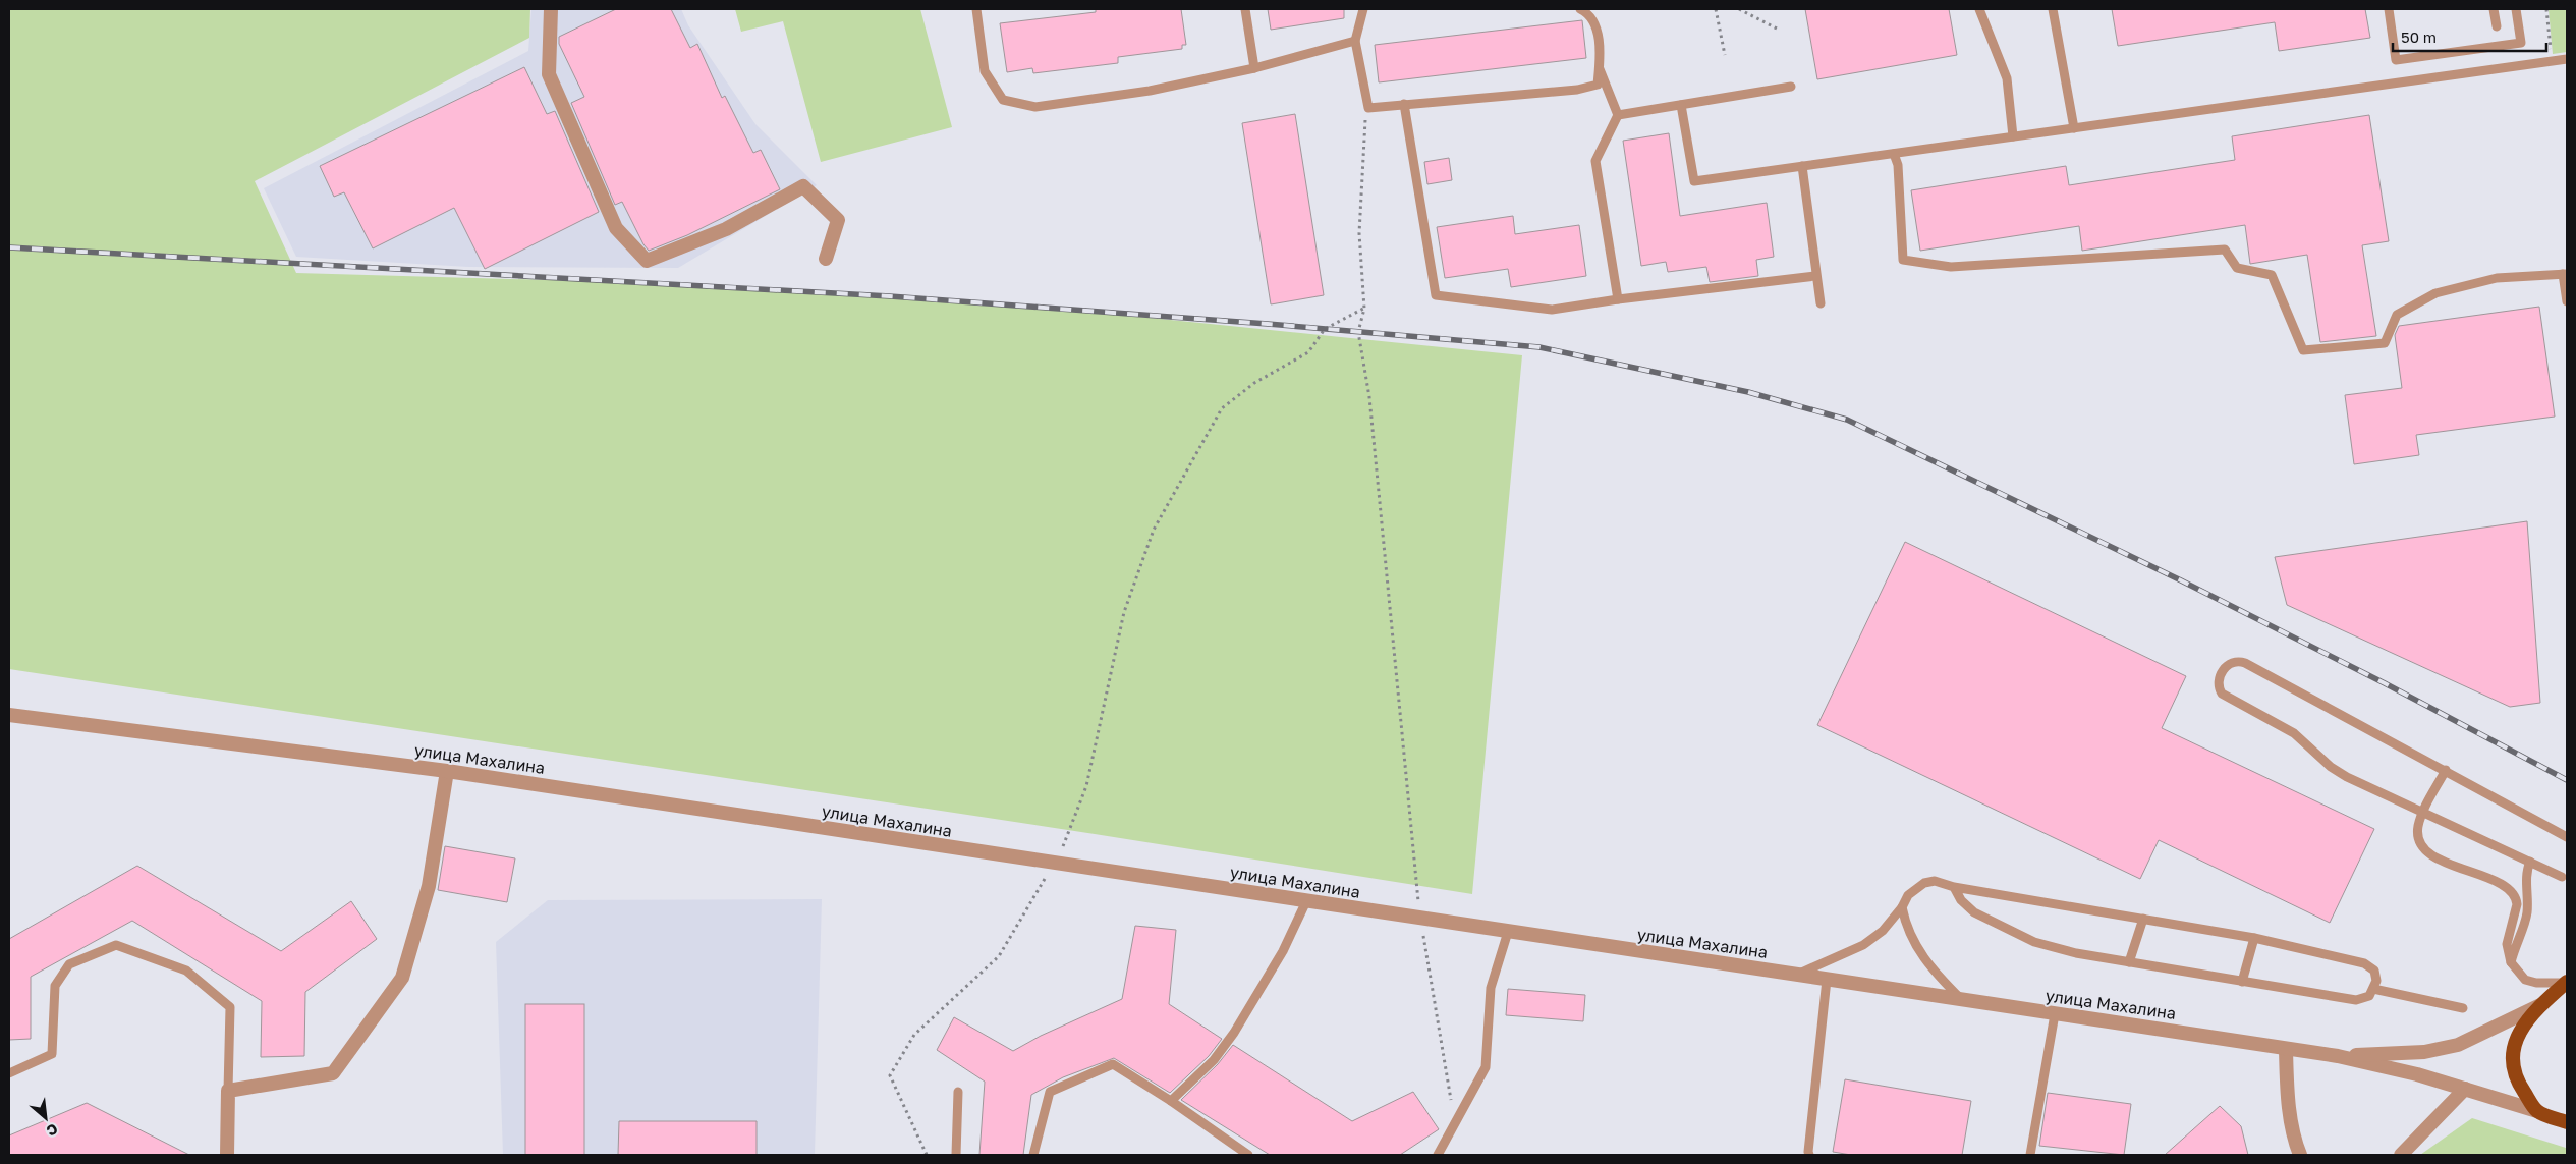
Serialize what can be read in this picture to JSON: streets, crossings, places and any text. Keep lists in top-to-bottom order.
{
  "streets": {
    "main road": ["улица Махалина"]
  },
  "scale_bar": "50 m",
  "north": "bottom right"
}
